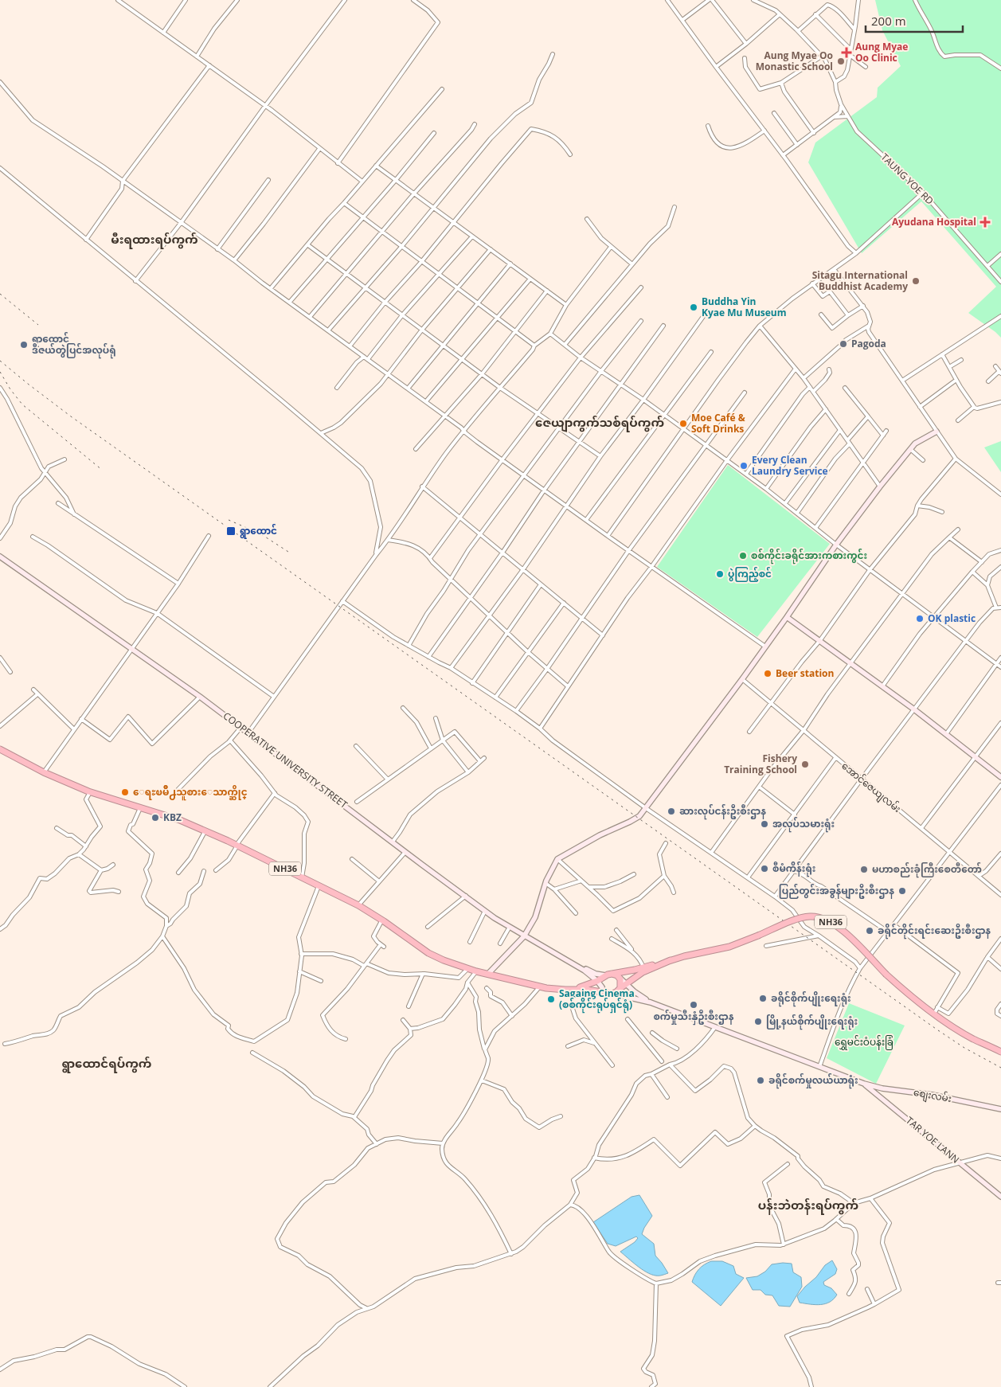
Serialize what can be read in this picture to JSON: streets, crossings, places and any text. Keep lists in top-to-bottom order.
{
  "streets": {
    "highway": ["NH36"],
    "street": [
      "TAUNG YOE RD",
      "COOPERATIVE UNIVERSITY STREET",
      "အောင်ဇေယျလမ်း",
      "စျေးလမ်း",
      "TAR YOE LANN"
    ]
  },
  "crossings": [
    ["COOPERATIVE UNIVERSITY STREET", "NH36"],
    ["စျေးလမ်း", "TAR YOE LANN"]
  ],
  "districts": [
    "မီးရထားရပ်ကွက်",
    "ဇေယျာကွက်သစ်ရပ်ကွက်",
    "ရွာထောင်ရပ်ကွက်",
    "ပန်းဘဲတန်းရပ်ကွက်"
  ],
  "parks": ["ရွှေမင်းဝံပန်းခြံ"],
  "places": {
    "health": ["Aung Myae Oo Clinic", "Ayudana Hospital"],
    "other": [
      "Aung Myae Oo Monastic School",
      "Sitagu International Buddhist Academy",
      "Buddha Yin Kyae Mu Museum",
      "Pagoda",
      "ရွာထောင် ဒီဇယ်တွဲပြင်အလုပ်ရုံ",
      "Moe Café & Soft Drinks",
      "Every Clean Laundry Service",
      "စစ်ကိုင်းခရိုင်အားကစားကွင်း",
      "ပွဲကြည့်စင်",
      "OK plastic",
      "Beer station",
      "Fishery Training School",
      "ေရႊၿမိဳ႕သူစားေသာက္ဆိုင္",
      "ဆားလုပ်ငန်းဦးစီးဌာန",
      "KBZ",
      "အလုပ်သမားရုံး",
      "စီမံကိန်းရုံး‌",
      "မဟာစည်းခုံကြီးစေတီတော်",
      "ပြည်တွင်းအခွန်များဦးစီးဌာန",
      "ခရိုင်တိုင်းရင်းဆေးဦးစီးဌာန",
      "ခရိုင်စိုက်ပျိုးရေးရုံး",
      "Sagaing Cinema (စစ်ကိုင်းရုပ်ရှင်ရုံ)",
      "စက်မှုသီးနှံဦးစီးဌာန",
      "မြို့နယ်စိုက်ပျိုးရေးရုံး",
      "ခရိုင်စက်မှုလယ်ယာရုံး"
    ],
    "transit": ["ရွာထောင်"]
  },
  "scale_bar": "200 m"
}
